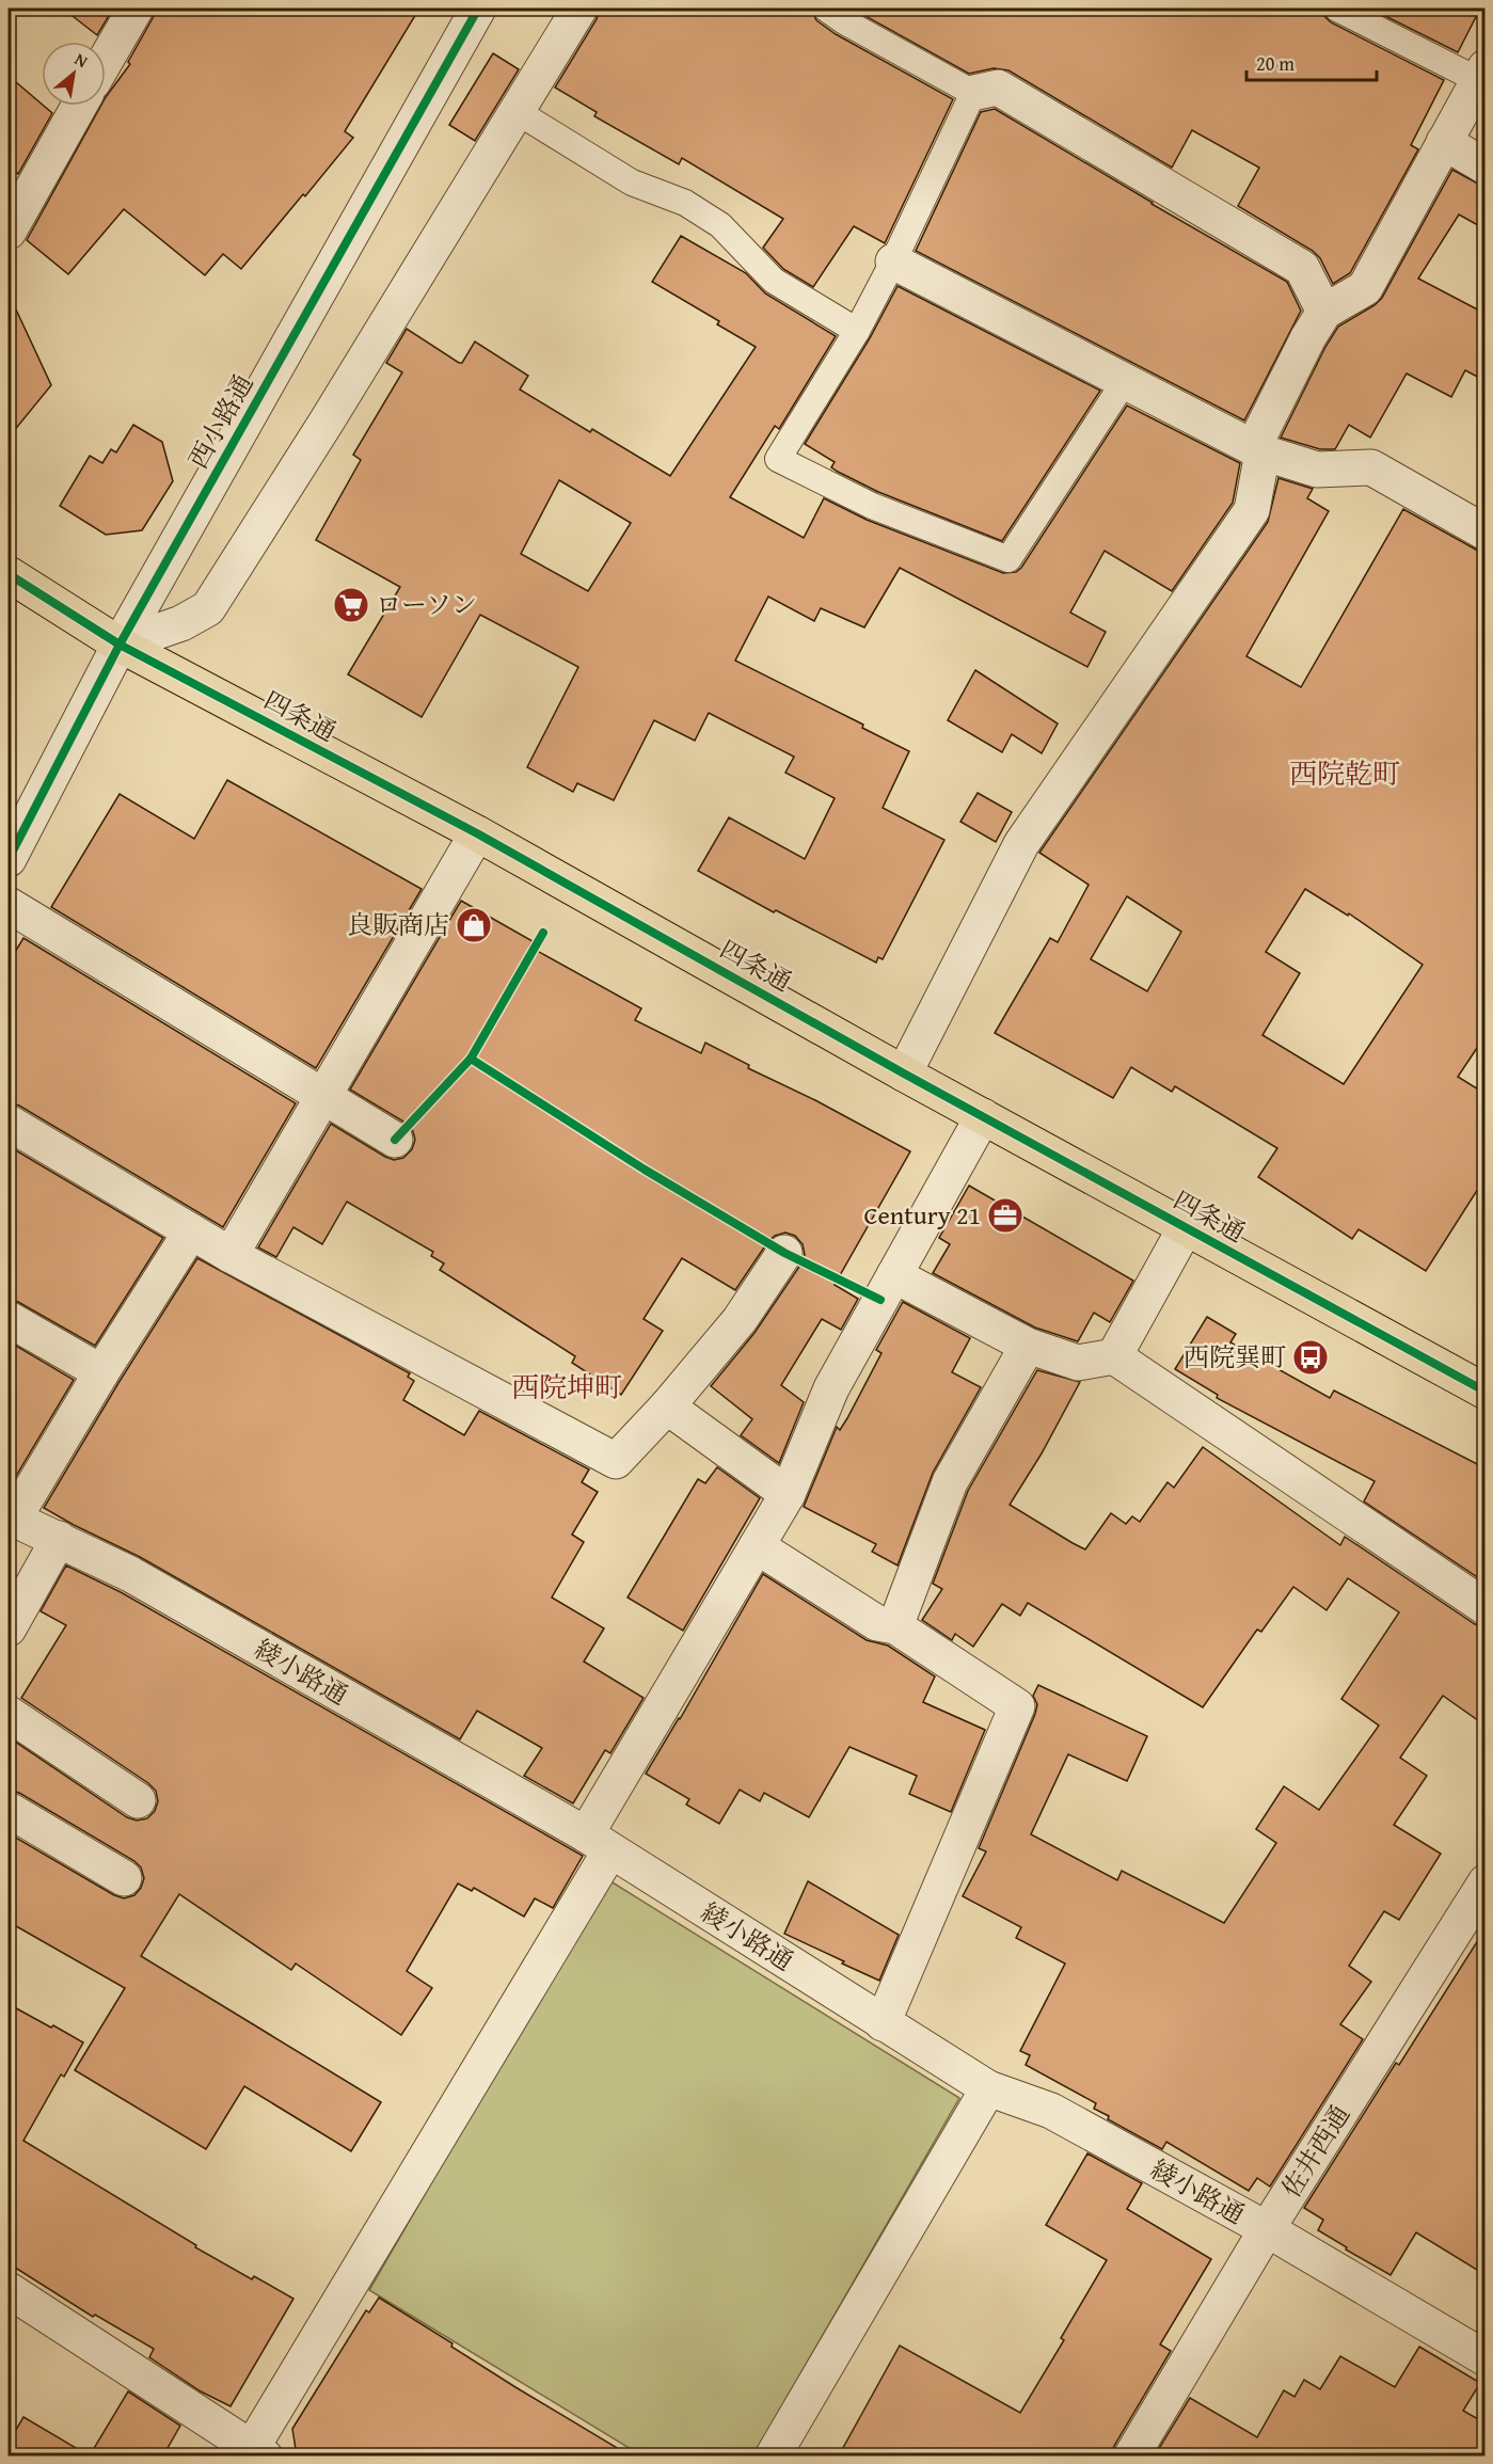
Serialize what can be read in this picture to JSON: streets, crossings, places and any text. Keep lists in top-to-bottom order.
{
  "streets": {
    "main road": ["四条通"],
    "street": ["西小路通", "綾小路通", "佐井西通"]
  },
  "crossings": [
    ["西小路通", "四条通"],
    ["綾小路通", "佐井西通"]
  ],
  "districts": ["西院乾町", "西院坤町"],
  "places": {
    "supermarket": ["ローソン"],
    "shop": ["良販商店"],
    "office": ["Century 21"],
    "bus stop": ["西院巽町"]
  },
  "scale_bar": "20 m",
  "north": "top right"
}
